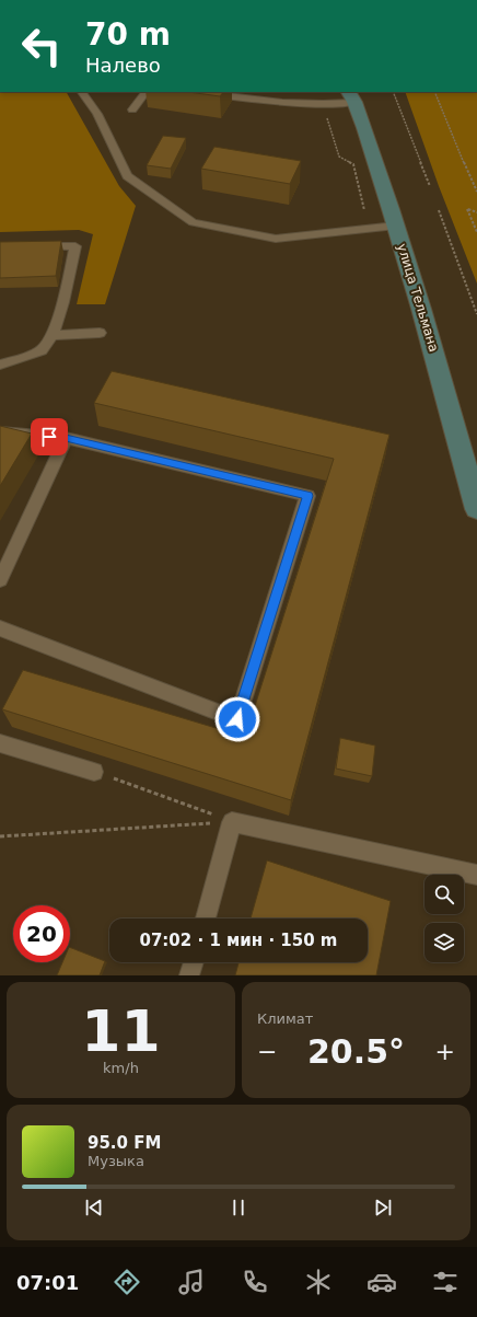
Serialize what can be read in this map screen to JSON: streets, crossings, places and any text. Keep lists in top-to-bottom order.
{
  "streets": {
    "main road": ["улица Тельмана"]
  },
  "page": {
    "turn": ["70 m", "Налево"],
    "limit": "20",
    "trip": "07:02 · 1 мин · 150 m",
    "tile": [
      ["11", "km/h"],
      "Климат"
    ],
    "heat": ["−", "20.5°", "+"],
    "song": ["95.0 FM", "Музыка"],
    "tabs": "07:01"
  }
}
